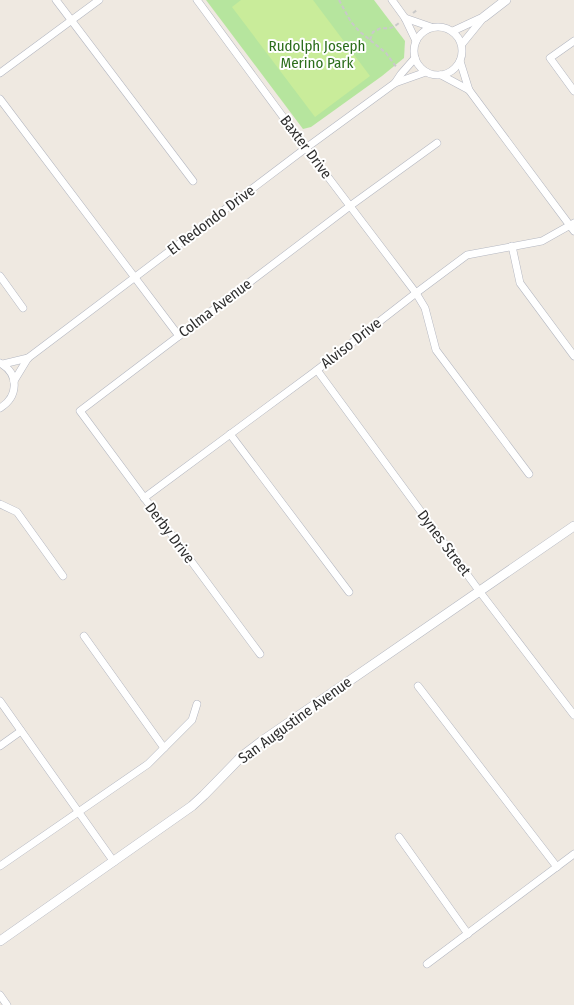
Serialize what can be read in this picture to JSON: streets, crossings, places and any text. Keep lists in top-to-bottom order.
{
  "streets": {
    "street": [
      "Baxter Drive",
      "El Redondo Drive",
      "Colma Avenue",
      "Alviso Drive",
      "Derby Drive",
      "Dynes Street",
      "San Augustine Avenue"
    ]
  },
  "crossings": [
    ["Baxter Drive", "El Redondo Drive"],
    ["Baxter Drive", "Colma Avenue"],
    ["Baxter Drive", "Alviso Drive"],
    ["Colma Avenue", "Derby Drive"],
    ["Alviso Drive", "Derby Drive"],
    ["Alviso Drive", "Dynes Street"],
    ["Dynes Street", "San Augustine Avenue"]
  ],
  "parks": ["Rudolph Joseph Merino Park"]
}
